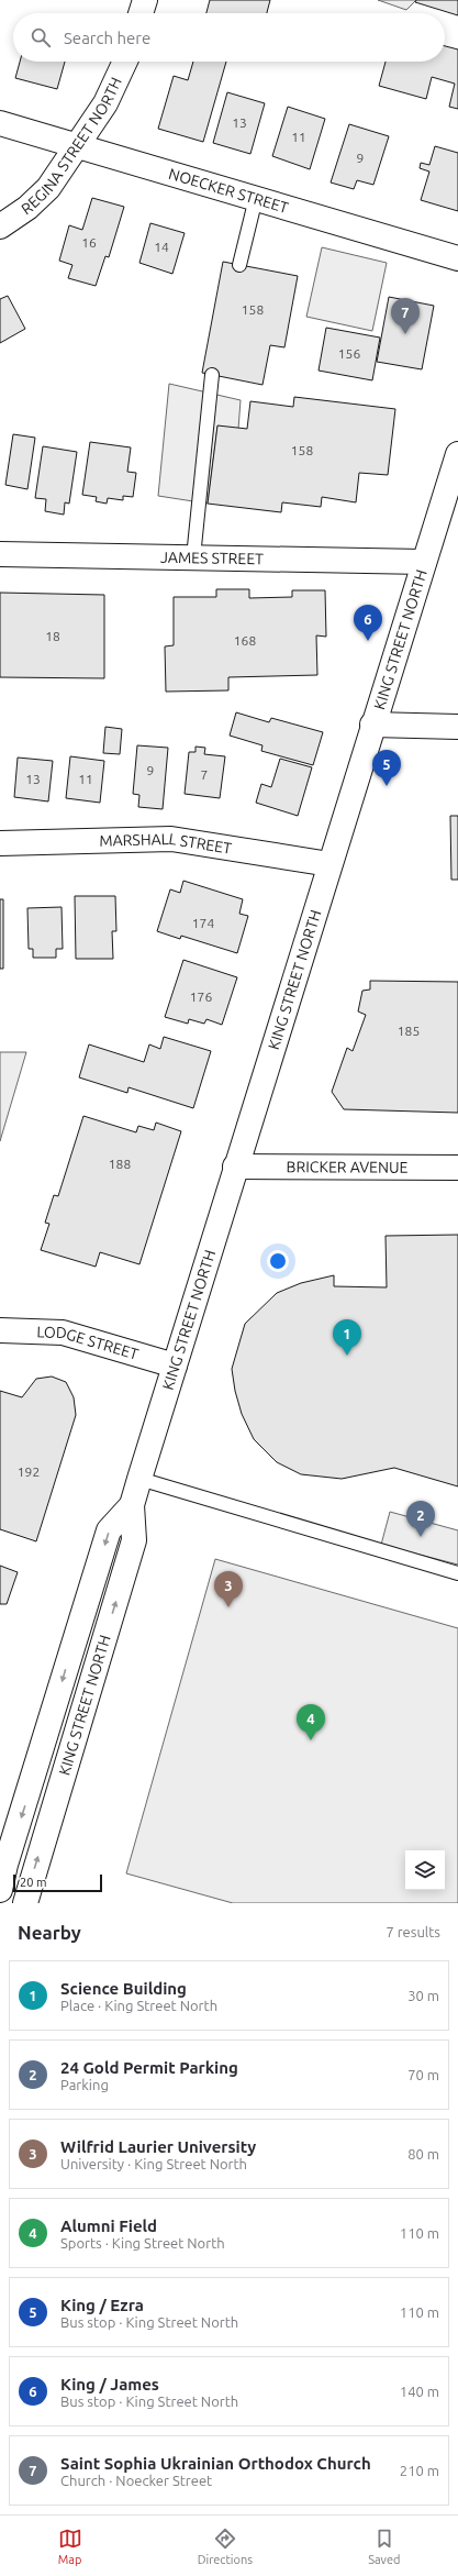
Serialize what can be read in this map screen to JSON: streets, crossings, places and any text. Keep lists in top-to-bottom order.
{
  "streets": {
    "street": [
      "REGINA STREET NORTH",
      "NOECKER STREET",
      "JAMES STREET",
      "KING STREET NORTH",
      "MARSHALL STREET",
      "BRICKER AVENUE",
      "LODGE STREET"
    ]
  },
  "crossings": [
    ["REGINA STREET NORTH", "NOECKER STREET"],
    ["JAMES STREET", "KING STREET NORTH"],
    ["KING STREET NORTH", "MARSHALL STREET"],
    ["KING STREET NORTH", "BRICKER AVENUE"],
    ["KING STREET NORTH", "LODGE STREET"]
  ],
  "house_numbers": [
    "13",
    "11",
    "9",
    "16",
    "14",
    "158",
    "156",
    "158",
    "18",
    "168",
    "9",
    "7",
    "13",
    "11",
    "174",
    "176",
    "185",
    "188",
    "192"
  ],
  "scale_bar": "20 m",
  "page": {
    "search": "Search here",
    "pins": [
      "7",
      "6",
      "5",
      "1",
      "2",
      "3",
      "4"
    ],
    "scale": "20 m",
    "heading": ["Nearby", "7 results"],
    "list": [
      {
        "mark": "1",
        "name": "Science Building",
        "note": "Place · King Street North",
        "value": "30 m"
      },
      {
        "mark": "2",
        "name": "24 Gold Permit Parking",
        "note": "Parking",
        "value": "70 m"
      },
      {
        "mark": "3",
        "name": "Wilfrid Laurier University",
        "note": "University · King Street North",
        "value": "80 m"
      },
      {
        "mark": "4",
        "name": "Alumni Field",
        "note": "Sports · King Street North",
        "value": "110 m"
      },
      {
        "mark": "5",
        "name": "King / Ezra",
        "note": "Bus stop · King Street North",
        "value": "110 m"
      },
      {
        "mark": "6",
        "name": "King / James",
        "note": "Bus stop · King Street North",
        "value": "140 m"
      },
      {
        "mark": "7",
        "name": "Saint Sophia Ukrainian Orthodox Church",
        "note": "Church · Noecker Street",
        "value": "210 m"
      }
    ],
    "nav": ["Map", "Directions", "Saved"]
  }
}
